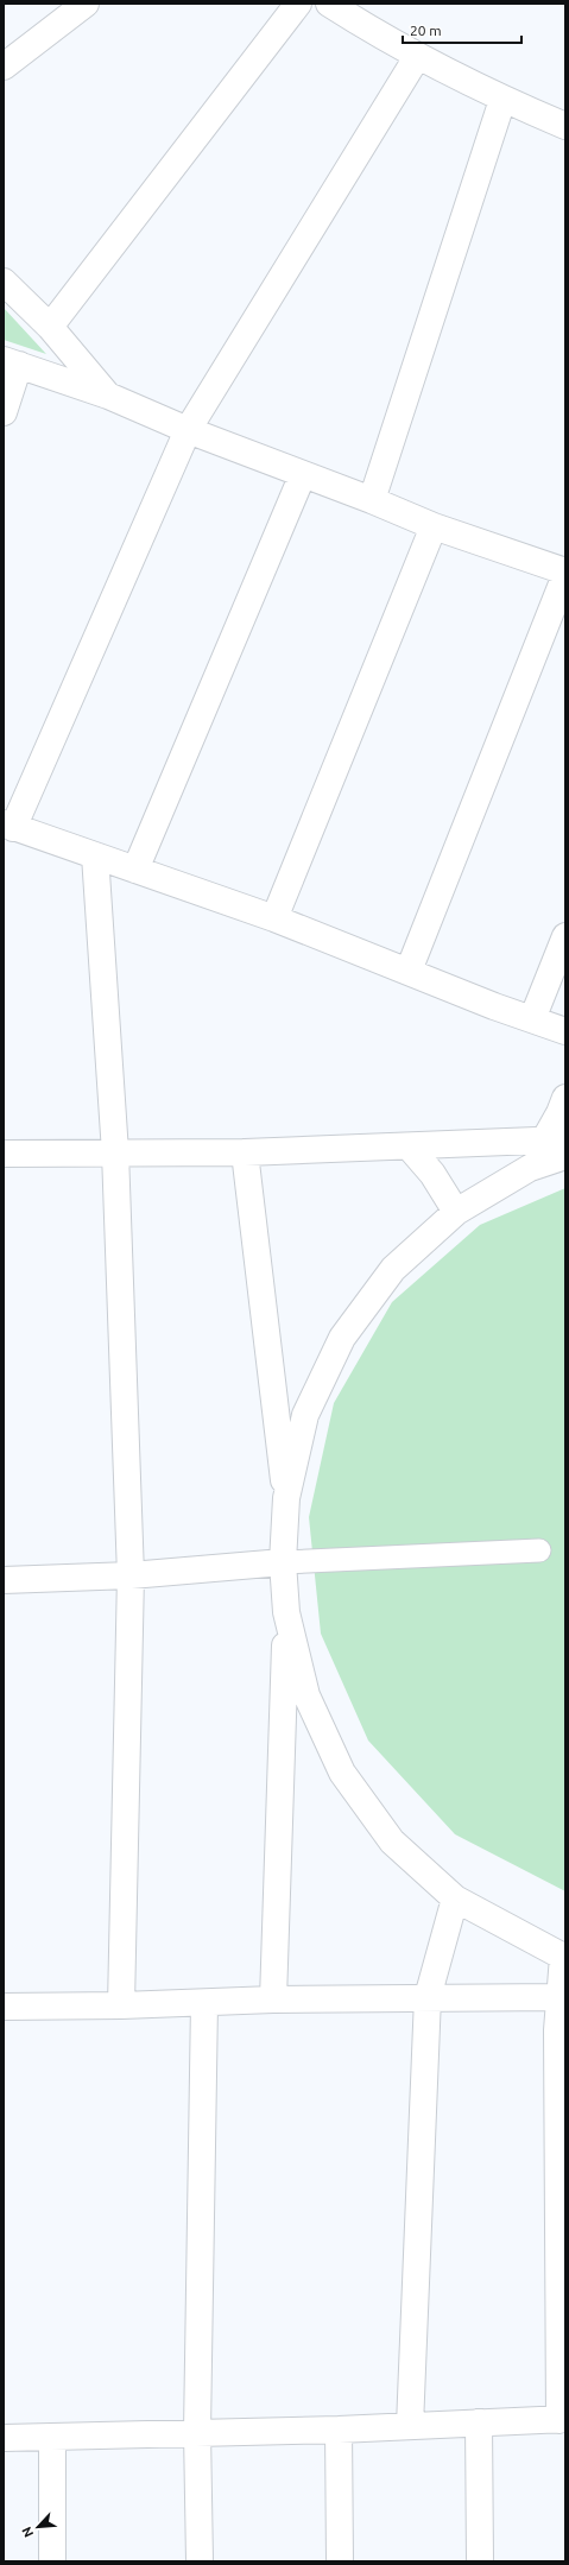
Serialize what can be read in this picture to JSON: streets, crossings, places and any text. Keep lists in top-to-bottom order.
{
  "scale_bar": "20 m",
  "north": "bottom left"
}
